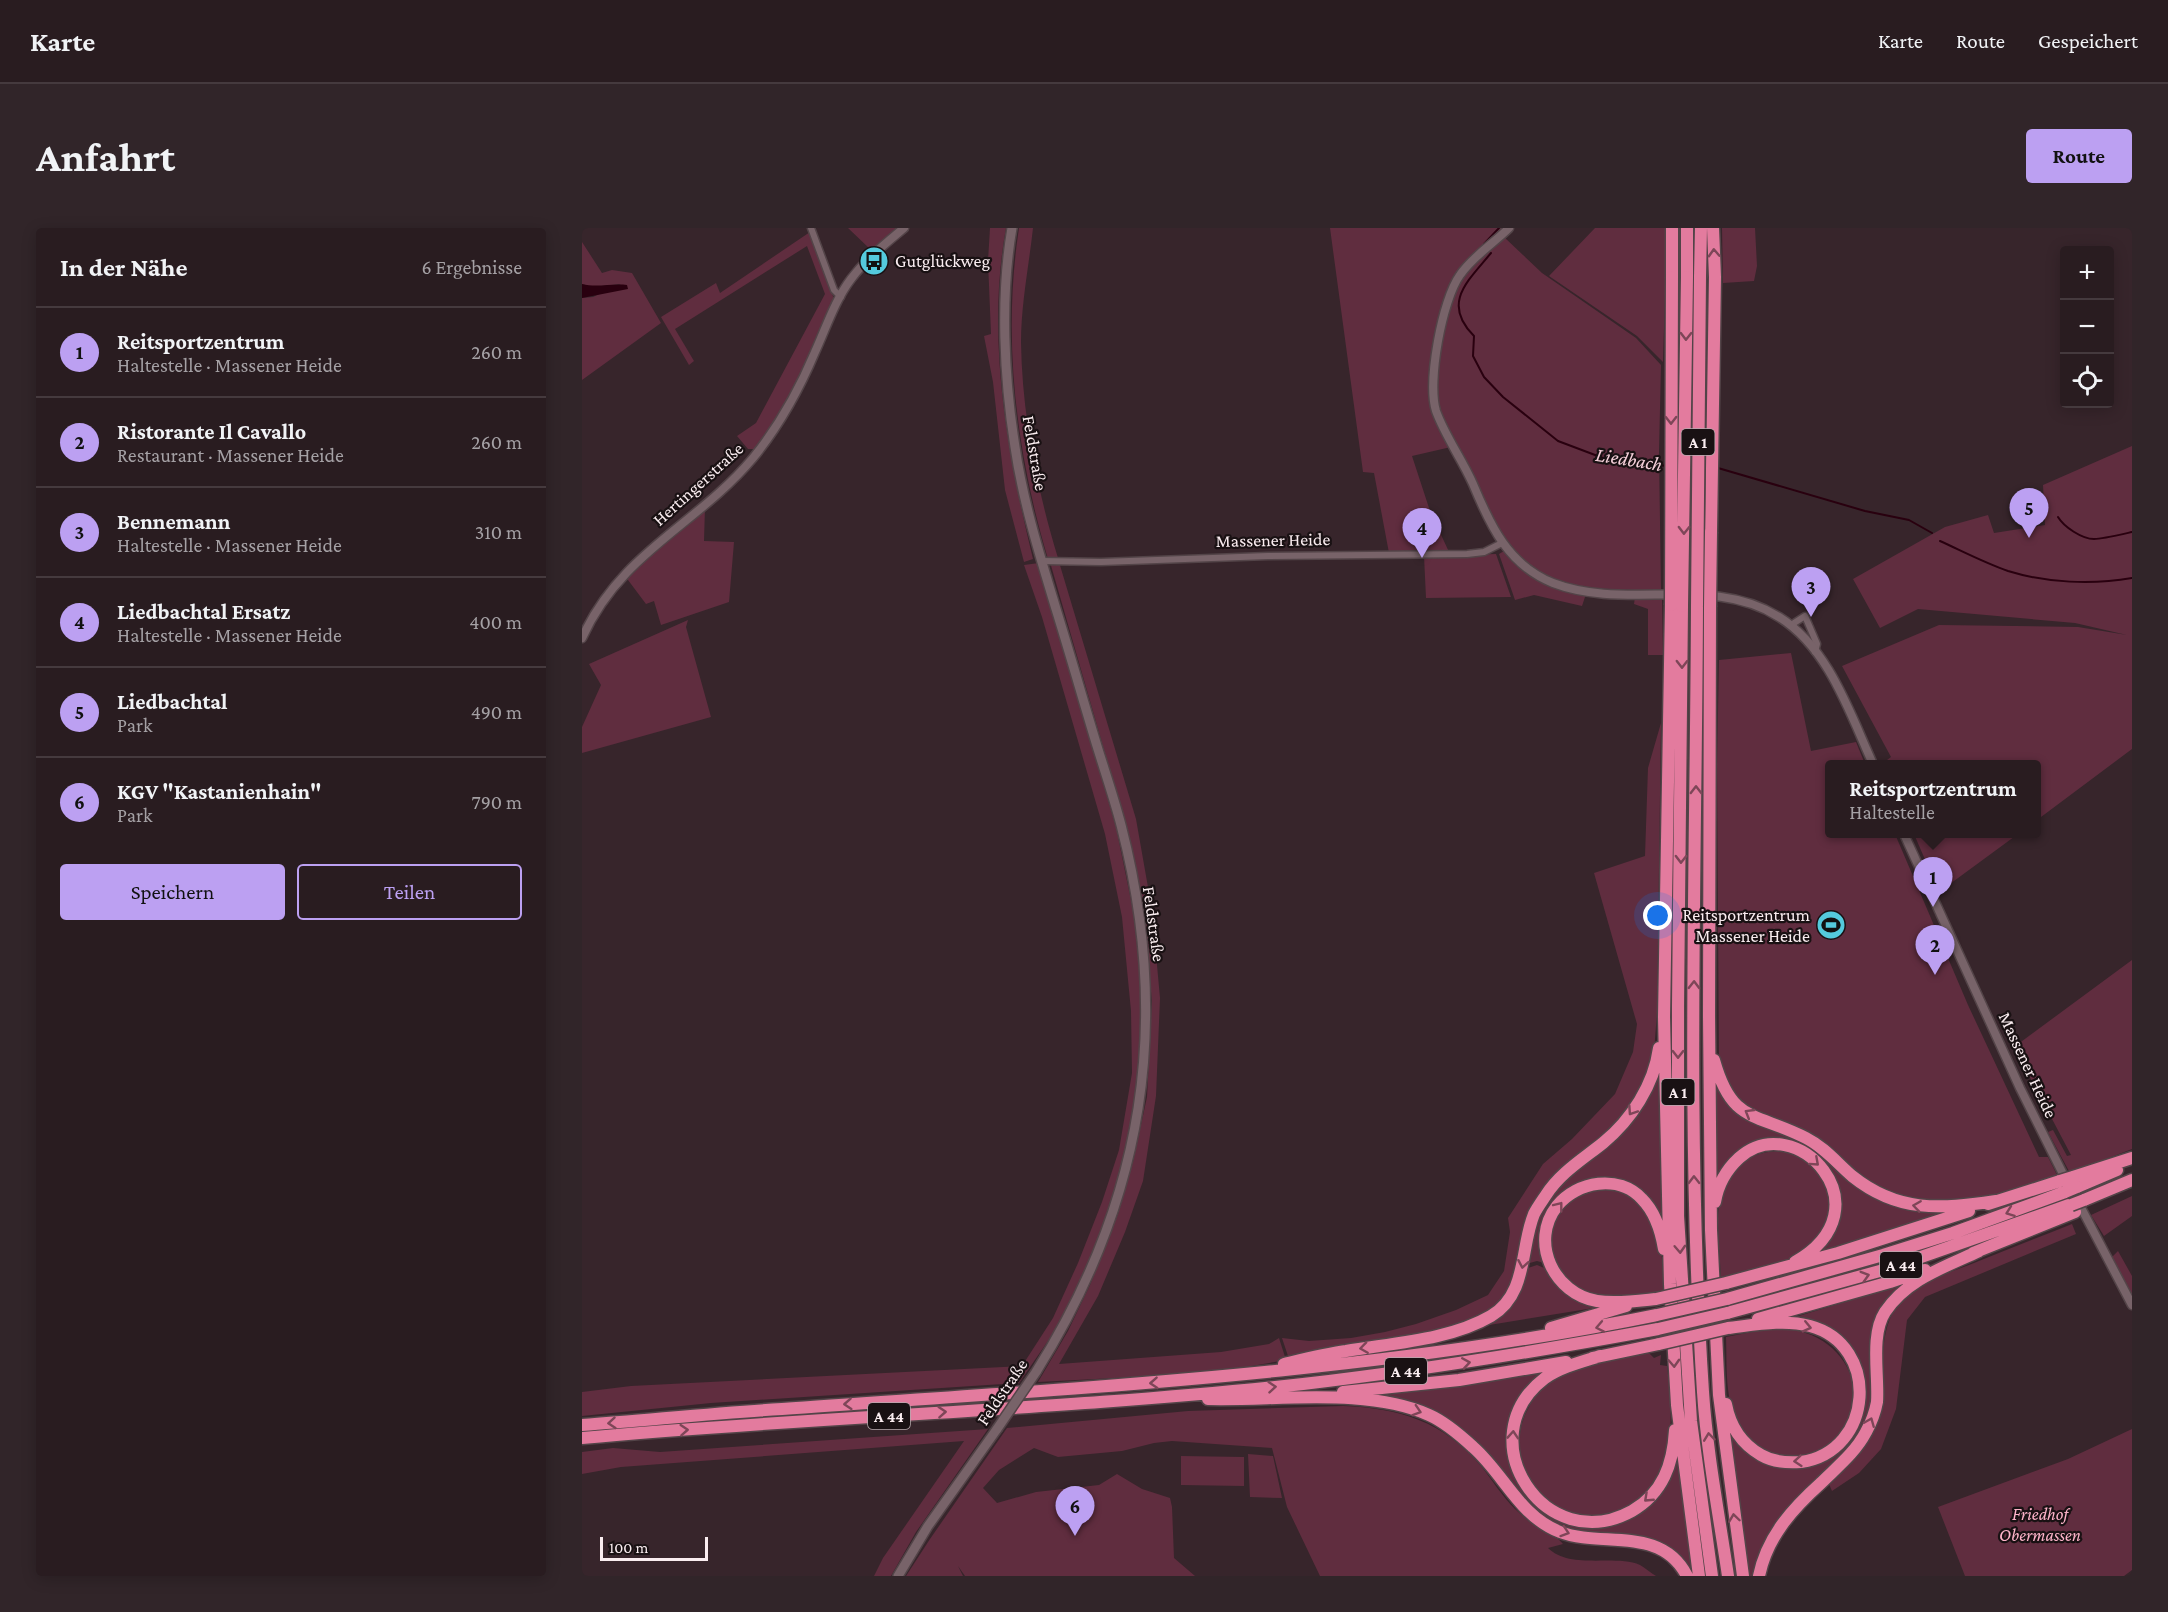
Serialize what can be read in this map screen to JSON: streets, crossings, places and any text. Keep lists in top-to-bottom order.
{
  "streets": {
    "highway": ["A 1", "A 44"],
    "main road": ["Feldstraße"],
    "street": ["Hertingerstraße", "Massener Heide"]
  },
  "crossings": [
    ["Feldstraße", "Massener Heide"]
  ],
  "water": ["Liedbach"],
  "parks": ["Friedhof Obermassen"],
  "places": {
    "bus stop": ["Gutglückweg"],
    "sports": ["Reitsportzentrum Massener Heide"]
  },
  "scale_bar": "100 m",
  "page": {
    "header": "Karte",
    "nav": ["Karte", "Route", "Gespeichert"],
    "buttons": [
      "Route",
      ["Speichern", "Teilen"]
    ],
    "title": "Anfahrt",
    "heading": ["In der Nähe", "6 Ergebnisse"],
    "map_buttons": ["+", "−"],
    "list": [
      {
        "mark": "1",
        "name": "Reitsportzentrum",
        "note": "Haltestelle · Massener Heide",
        "value": "260 m"
      },
      {
        "mark": "2",
        "name": "Ristorante Il Cavallo",
        "note": "Restaurant · Massener Heide",
        "value": "260 m"
      },
      {
        "mark": "3",
        "name": "Bennemann",
        "note": "Haltestelle · Massener Heide",
        "value": "310 m"
      },
      {
        "mark": "4",
        "name": "Liedbachtal Ersatz",
        "note": "Haltestelle · Massener Heide",
        "value": "400 m"
      },
      {
        "mark": "5",
        "name": "Liedbachtal",
        "note": "Park",
        "value": "490 m"
      },
      {
        "mark": "6",
        "name": "KGV \"Kastanienhain\"",
        "note": "Park",
        "value": "790 m"
      }
    ],
    "pins": [
      "5",
      "4",
      "3",
      "1",
      "2",
      "6"
    ],
    "popup": ["Reitsportzentrum", "Haltestelle"],
    "scale": "100 m"
  }
}
